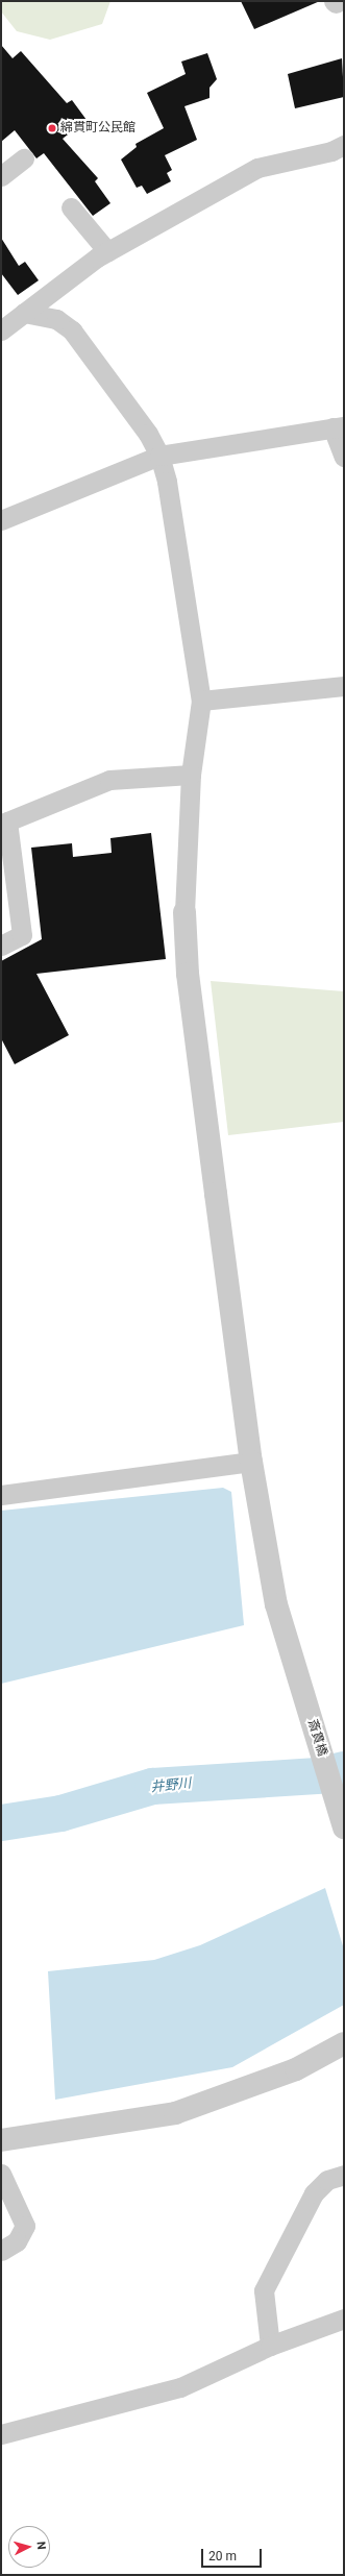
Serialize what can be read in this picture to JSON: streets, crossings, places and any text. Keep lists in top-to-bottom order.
{
  "streets": {
    "street": ["斎貫橋"]
  },
  "water": ["井野川"],
  "places": ["綿貫町公民館"],
  "scale_bar": "20 m",
  "north": "right"
}
